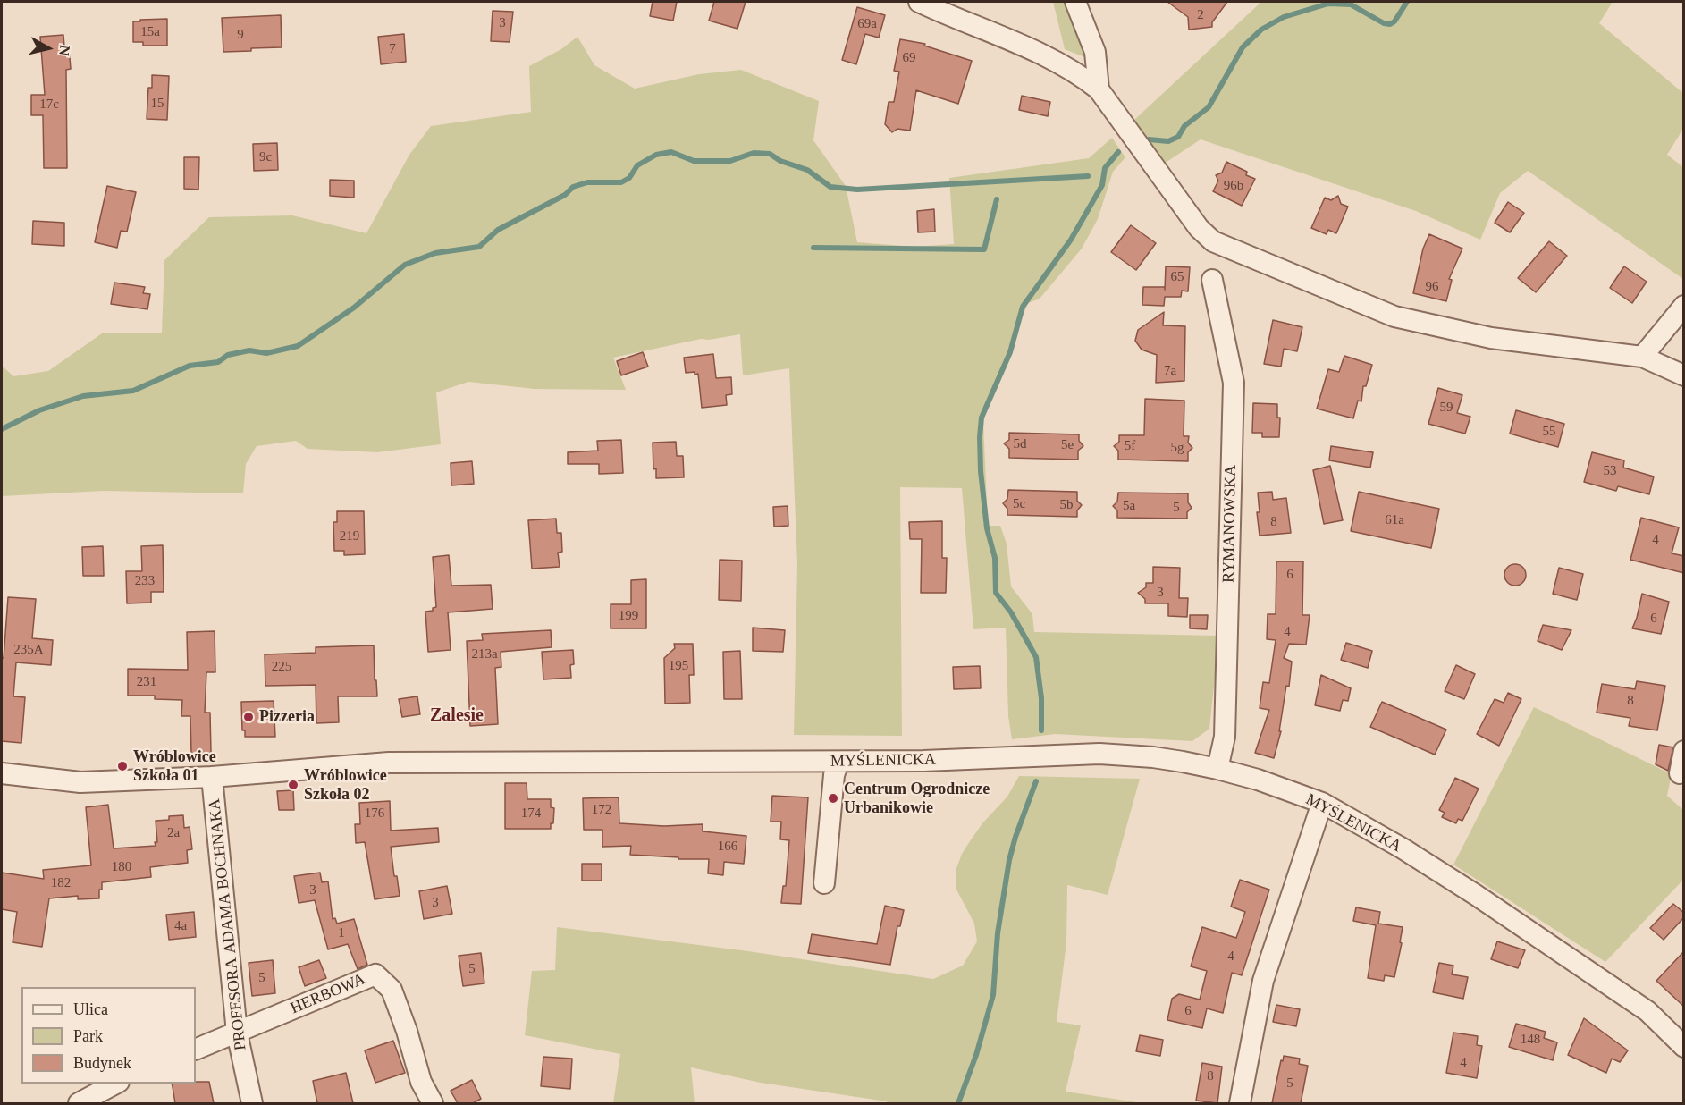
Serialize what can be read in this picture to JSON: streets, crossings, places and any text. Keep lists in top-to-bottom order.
{
  "streets": {
    "street": [
      "RYMANOWSKA",
      "MYŚLENICKA",
      "PROFESORA ADAMA BOCHNAKA",
      "HERBOWA"
    ]
  },
  "crossings": [
    ["RYMANOWSKA", "MYŚLENICKA"],
    ["MYŚLENICKA", "PROFESORA ADAMA BOCHNAKA"],
    ["PROFESORA ADAMA BOCHNAKA", "HERBOWA"]
  ],
  "districts": ["Zalesie"],
  "places": [
    "Pizzeria",
    "Wróblowice Szkoła 01",
    "Wróblowice Szkoła 02",
    "Centrum Ogrodnicze Urbanikowie"
  ],
  "house_numbers": [
    "2",
    "3",
    "69a",
    "15a",
    "9",
    "7",
    "69",
    "15",
    "17c",
    "9c",
    "96b",
    "65",
    "96",
    "7a",
    "59",
    "55",
    "5d",
    "5e",
    "5f",
    "5g",
    "53",
    "5c",
    "5b",
    "5a",
    "5",
    "61a",
    "8",
    "219",
    "4",
    "6",
    "233",
    "3",
    "199",
    "6",
    "4",
    "235A",
    "213a",
    "195",
    "225",
    "231",
    "8",
    "172",
    "176",
    "174",
    "2a",
    "166",
    "180",
    "182",
    "3",
    "3",
    "4a",
    "1",
    "4",
    "5",
    "5",
    "6",
    "148",
    "4",
    "8",
    "5"
  ],
  "legend": ["Ulica", "Park", "Budynek"],
  "north": "right"
}
